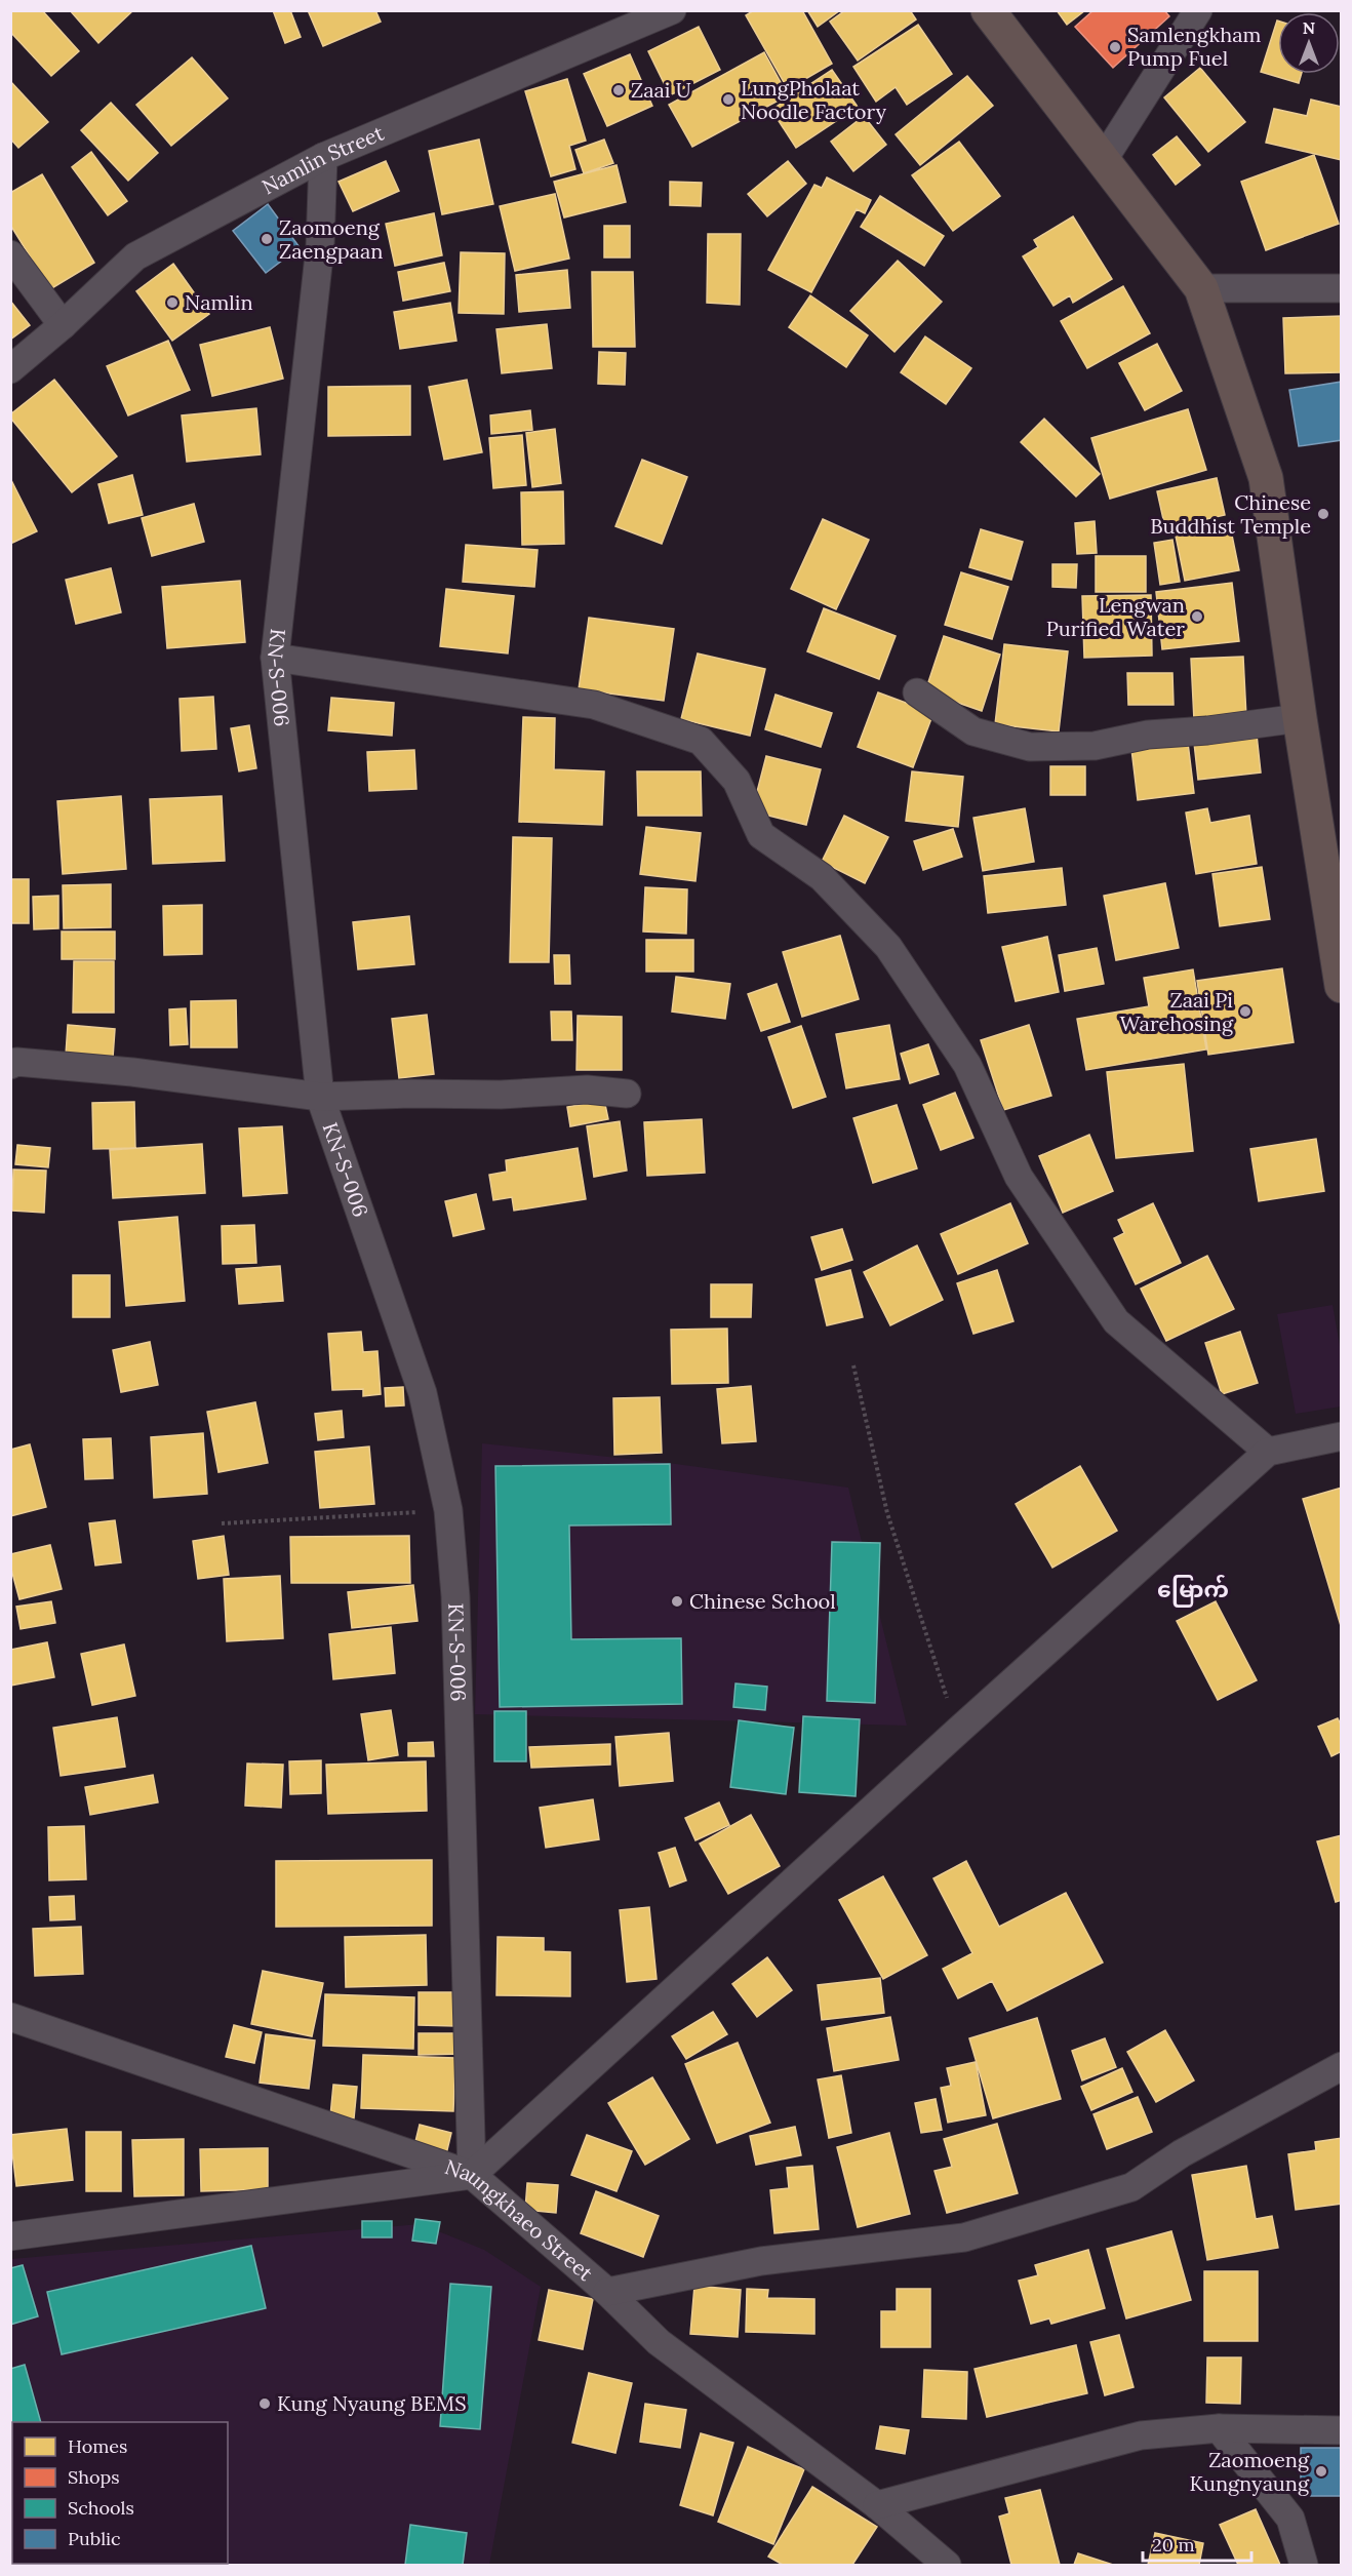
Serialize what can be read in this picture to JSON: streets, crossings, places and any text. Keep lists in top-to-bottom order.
{
  "streets": {
    "street": ["Namlin Street", "KN-S-006", "Naungkhaeo Street"]
  },
  "crossings": [
    ["Namlin Street", "KN-S-006"],
    ["KN-S-006", "Naungkhaeo Street"]
  ],
  "districts": ["မြောက်"],
  "places": [
    "Samlengkham Pump Fuel",
    "Zaai U",
    "LungPholaat Noodle Factory",
    "Zaomoeng Zaengpaan",
    "Namlin",
    "Chinese Buddhist Temple",
    "Lengwan Purified Water",
    "Zaai Pi Warehosing",
    "Chinese School",
    "Kung Nyaung BEMS",
    "Zaomoeng Kungnyaung"
  ],
  "legend": [
    "Homes",
    "Shops",
    "Schools",
    "Public"
  ],
  "scale_bar": "20 m",
  "north": "top"
}
